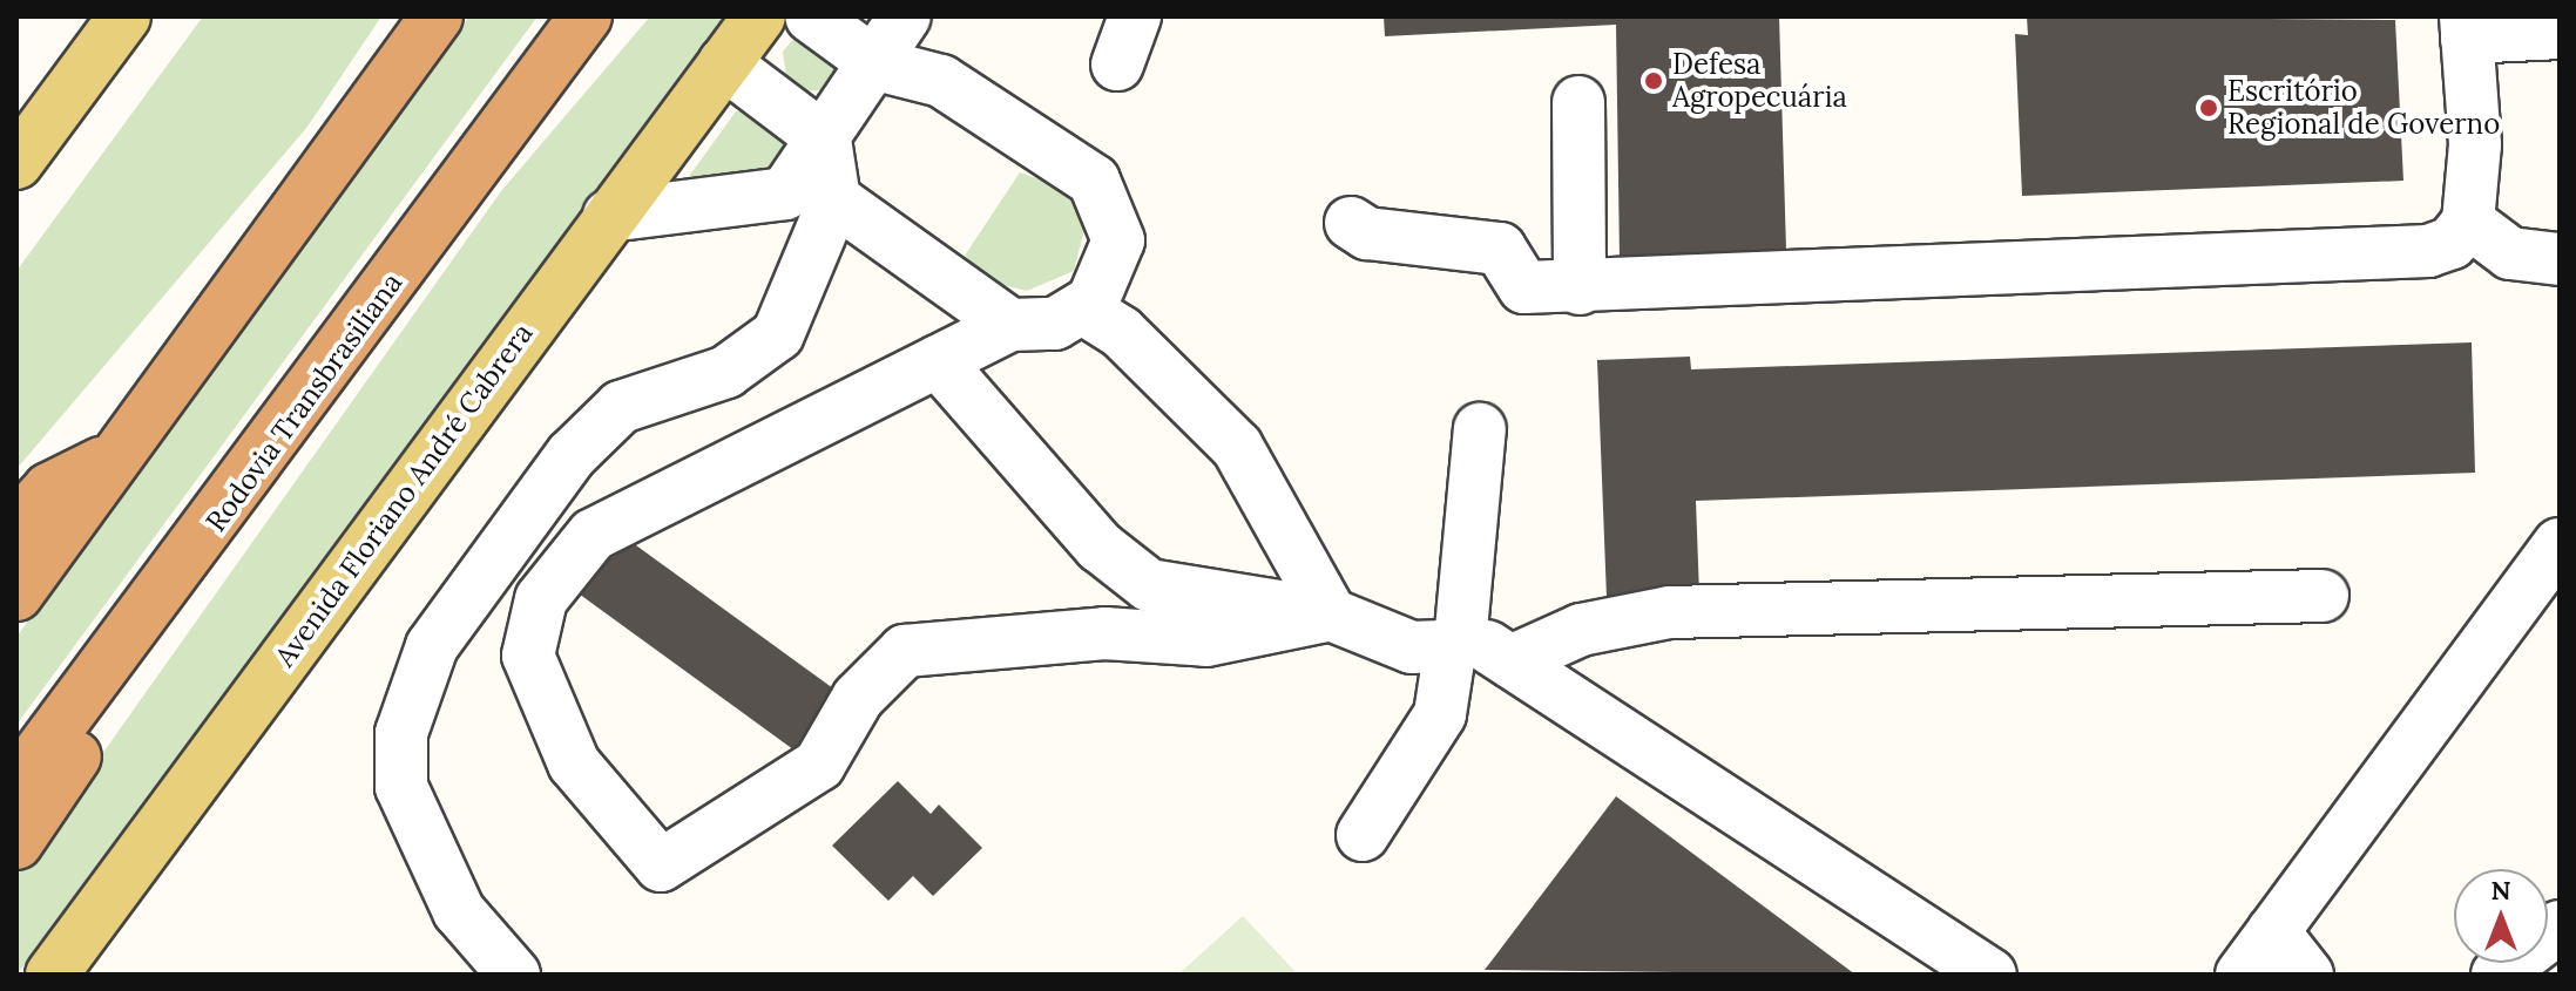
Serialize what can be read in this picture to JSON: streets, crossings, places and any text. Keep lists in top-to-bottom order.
{
  "streets": {
    "highway": ["Rodovia Transbrasiliana"],
    "main road": ["Avenida Floriano André Cabrera"]
  },
  "places": ["Defesa Agropecuária", "Escritório Regional de Governo"],
  "north": "top"
}
